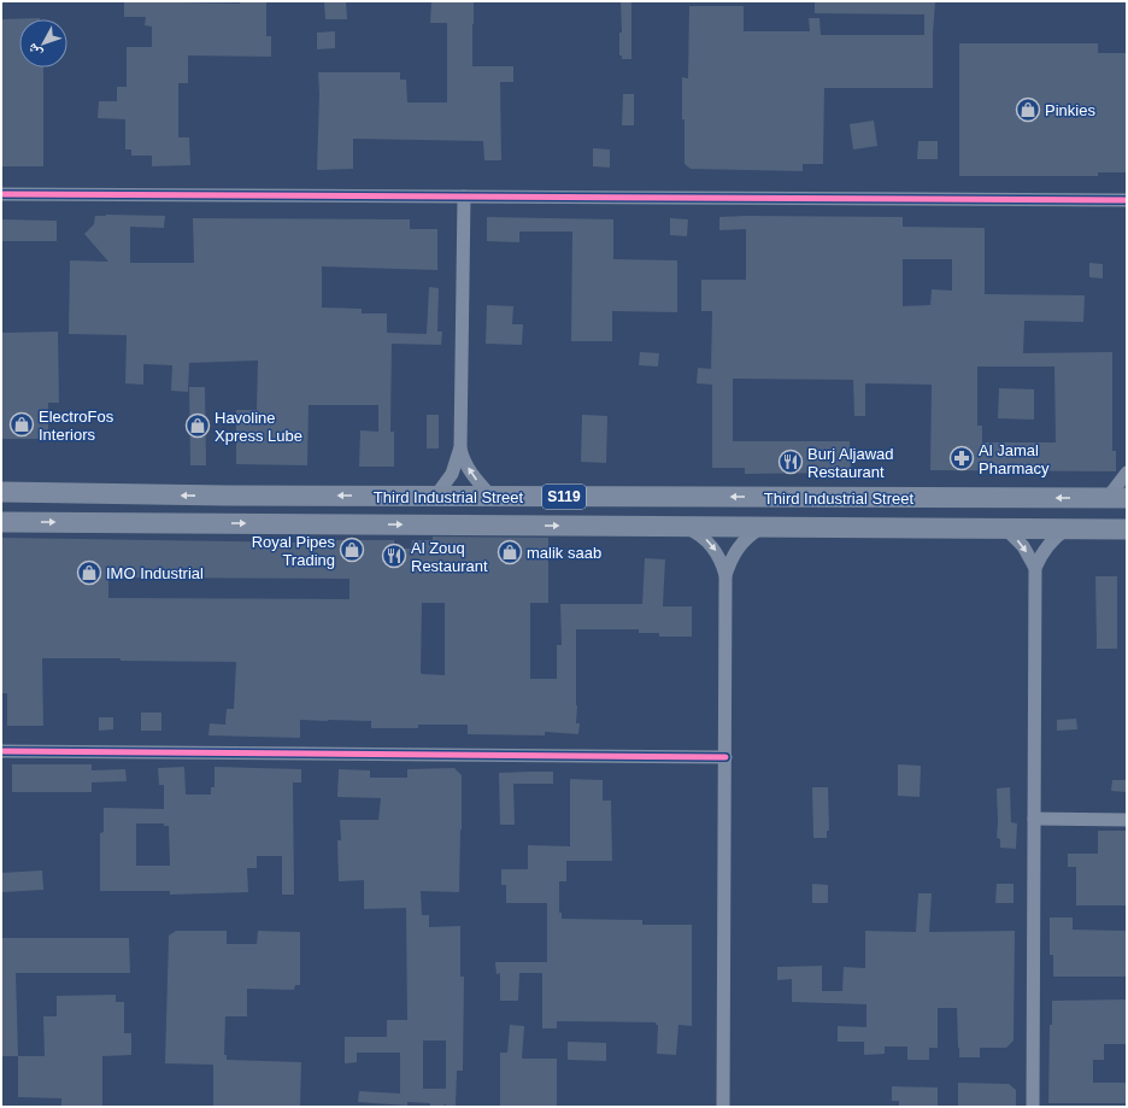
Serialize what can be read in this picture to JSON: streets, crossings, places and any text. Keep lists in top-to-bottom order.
{
  "streets": {
    "main road": ["Third Industrial Street", "S119"]
  },
  "places": {
    "shop": [
      "Pinkies",
      "ElectroFos Interiors",
      "Havoline Xpress Lube",
      "Royal Pipes Trading",
      "malik saab",
      "IMO Industrial"
    ],
    "pharmacy": ["Al Jamal Pharmacy"],
    "restaurant": ["Burj Aljawad Restaurant", "Al Zouq Restaurant"]
  },
  "north": "bottom left"
}
